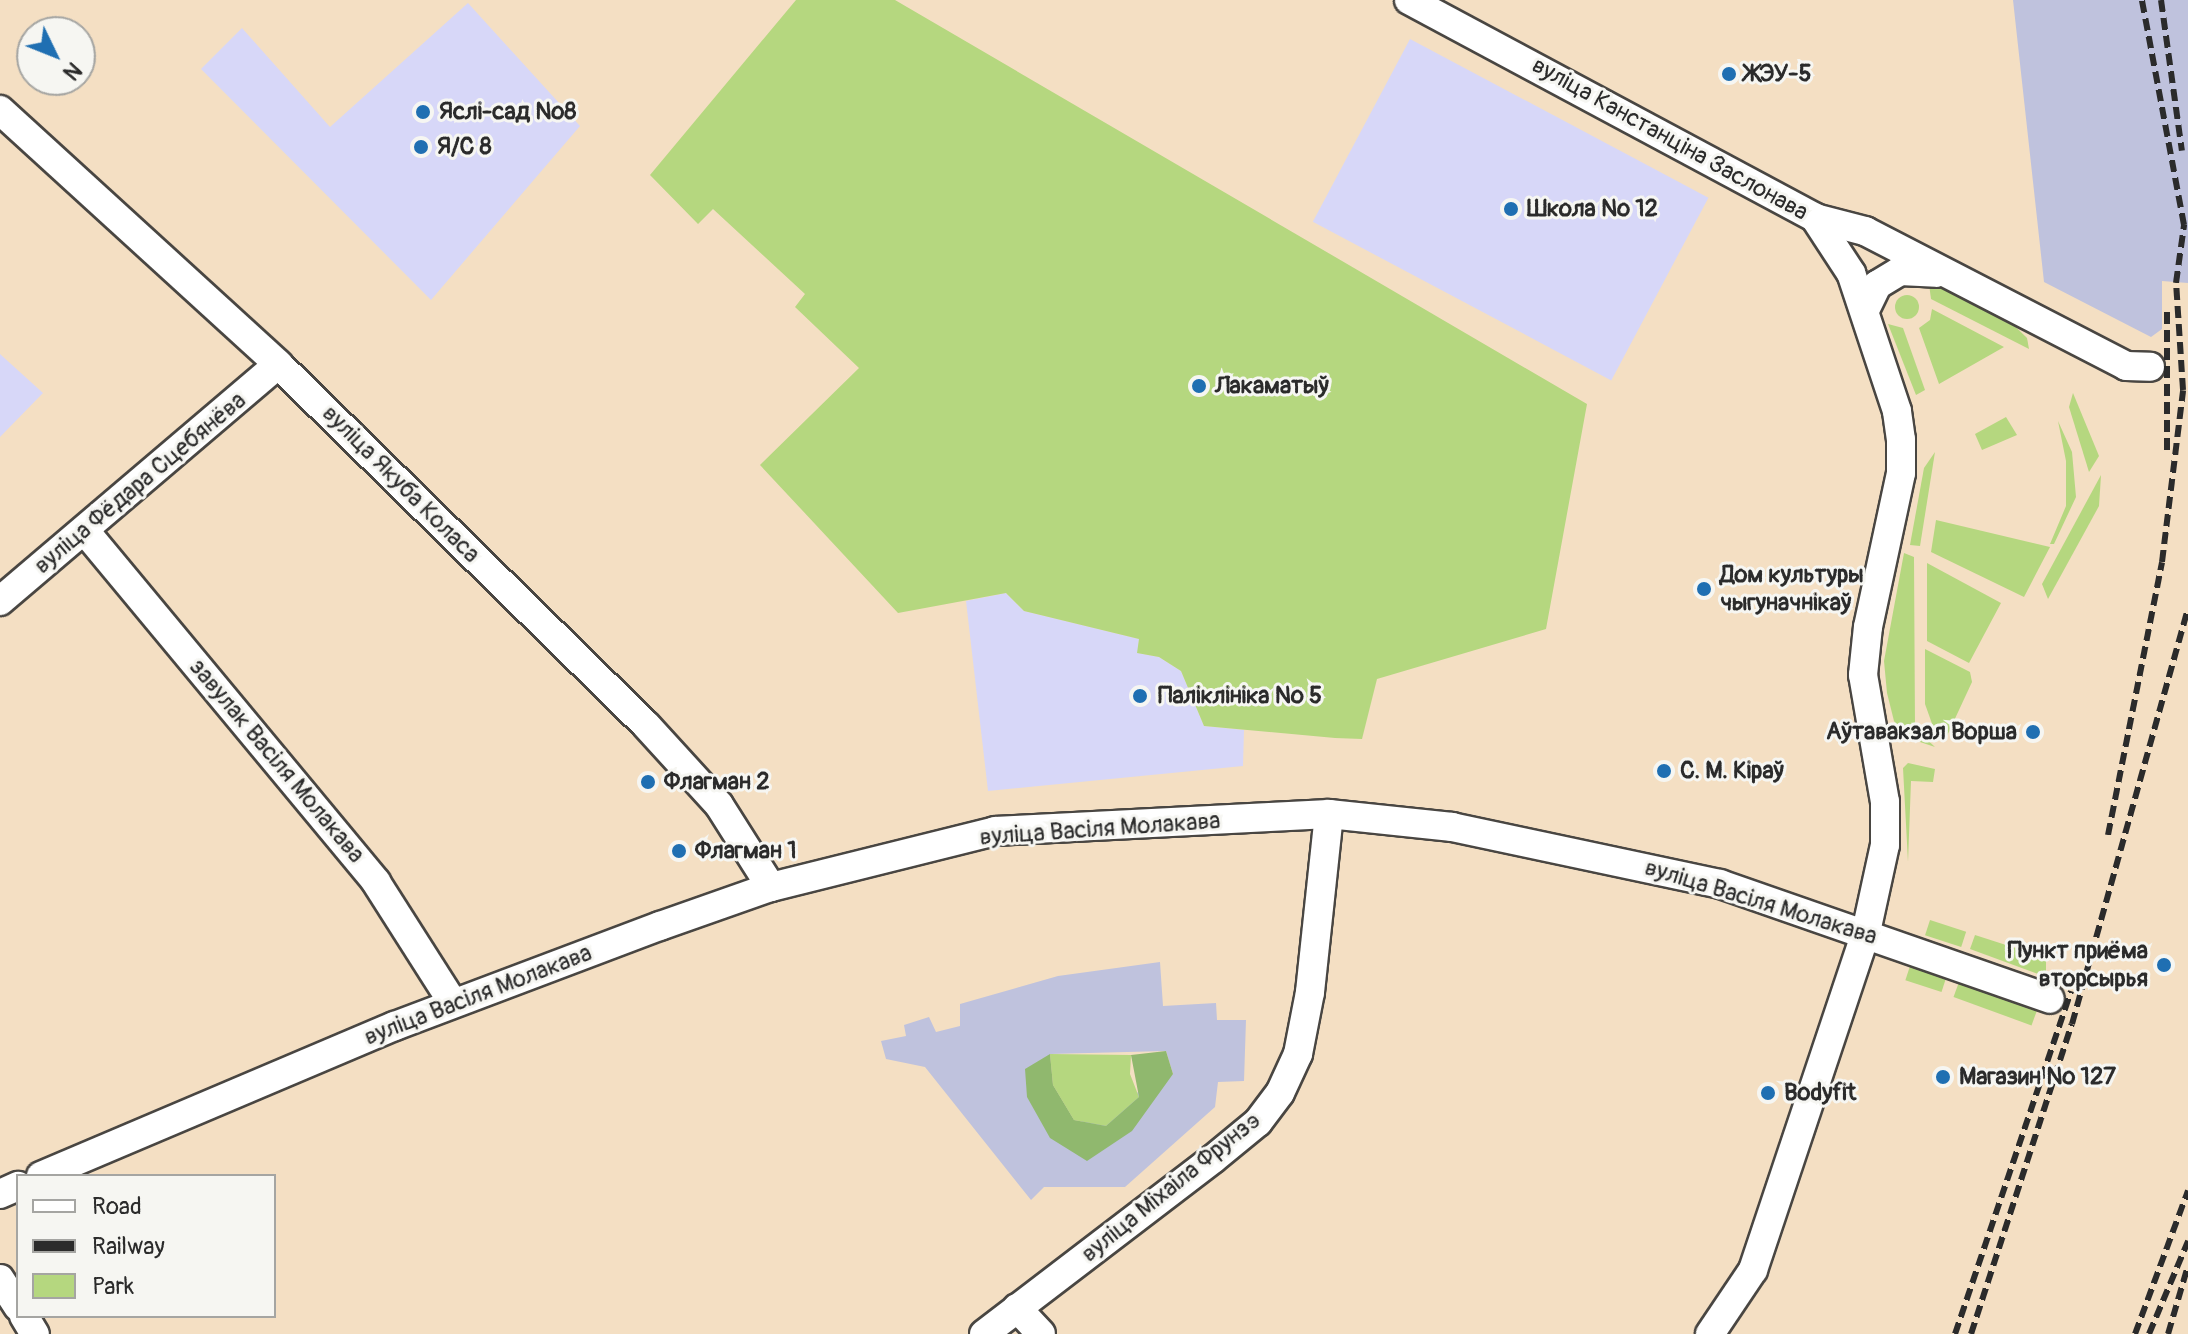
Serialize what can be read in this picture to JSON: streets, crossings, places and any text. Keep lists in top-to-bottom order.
{
  "streets": {
    "street": [
      "вуліца Канстанціна Заслонава",
      "вуліца Фёдара Сцебянёва",
      "вуліца Якуба Коласа",
      "завулак Васіля Молакава",
      "вуліца Васіля Молакава",
      "вуліца Міхаіла Фрунзэ"
    ]
  },
  "crossings": [
    ["вуліца Фёдара Сцебянёва", "вуліца Якуба Коласа"],
    ["вуліца Фёдара Сцебянёва", "завулак Васіля Молакава"],
    ["вуліца Якуба Коласа", "вуліца Васіля Молакава"],
    ["завулак Васіля Молакава", "вуліца Васіля Молакава"],
    ["вуліца Васіля Молакава", "вуліца Міхаіла Фрунзэ"]
  ],
  "places": [
    "ЖЭУ-5",
    "Яслі-сад №8",
    "Я/С 8",
    "Школа № 12",
    "Лакаматыў",
    "Дом культуры чыгуначнікаў",
    "Паліклініка № 5",
    "Аўтавакзал Ворша",
    "С. М. Кіраў",
    "Флагман 2",
    "Флагман 1",
    "Пункт приёма вторсырья",
    "Магазин № 127",
    "Bodyfit"
  ],
  "legend": ["Road", "Railway", "Park"],
  "north": "bottom right"
}
